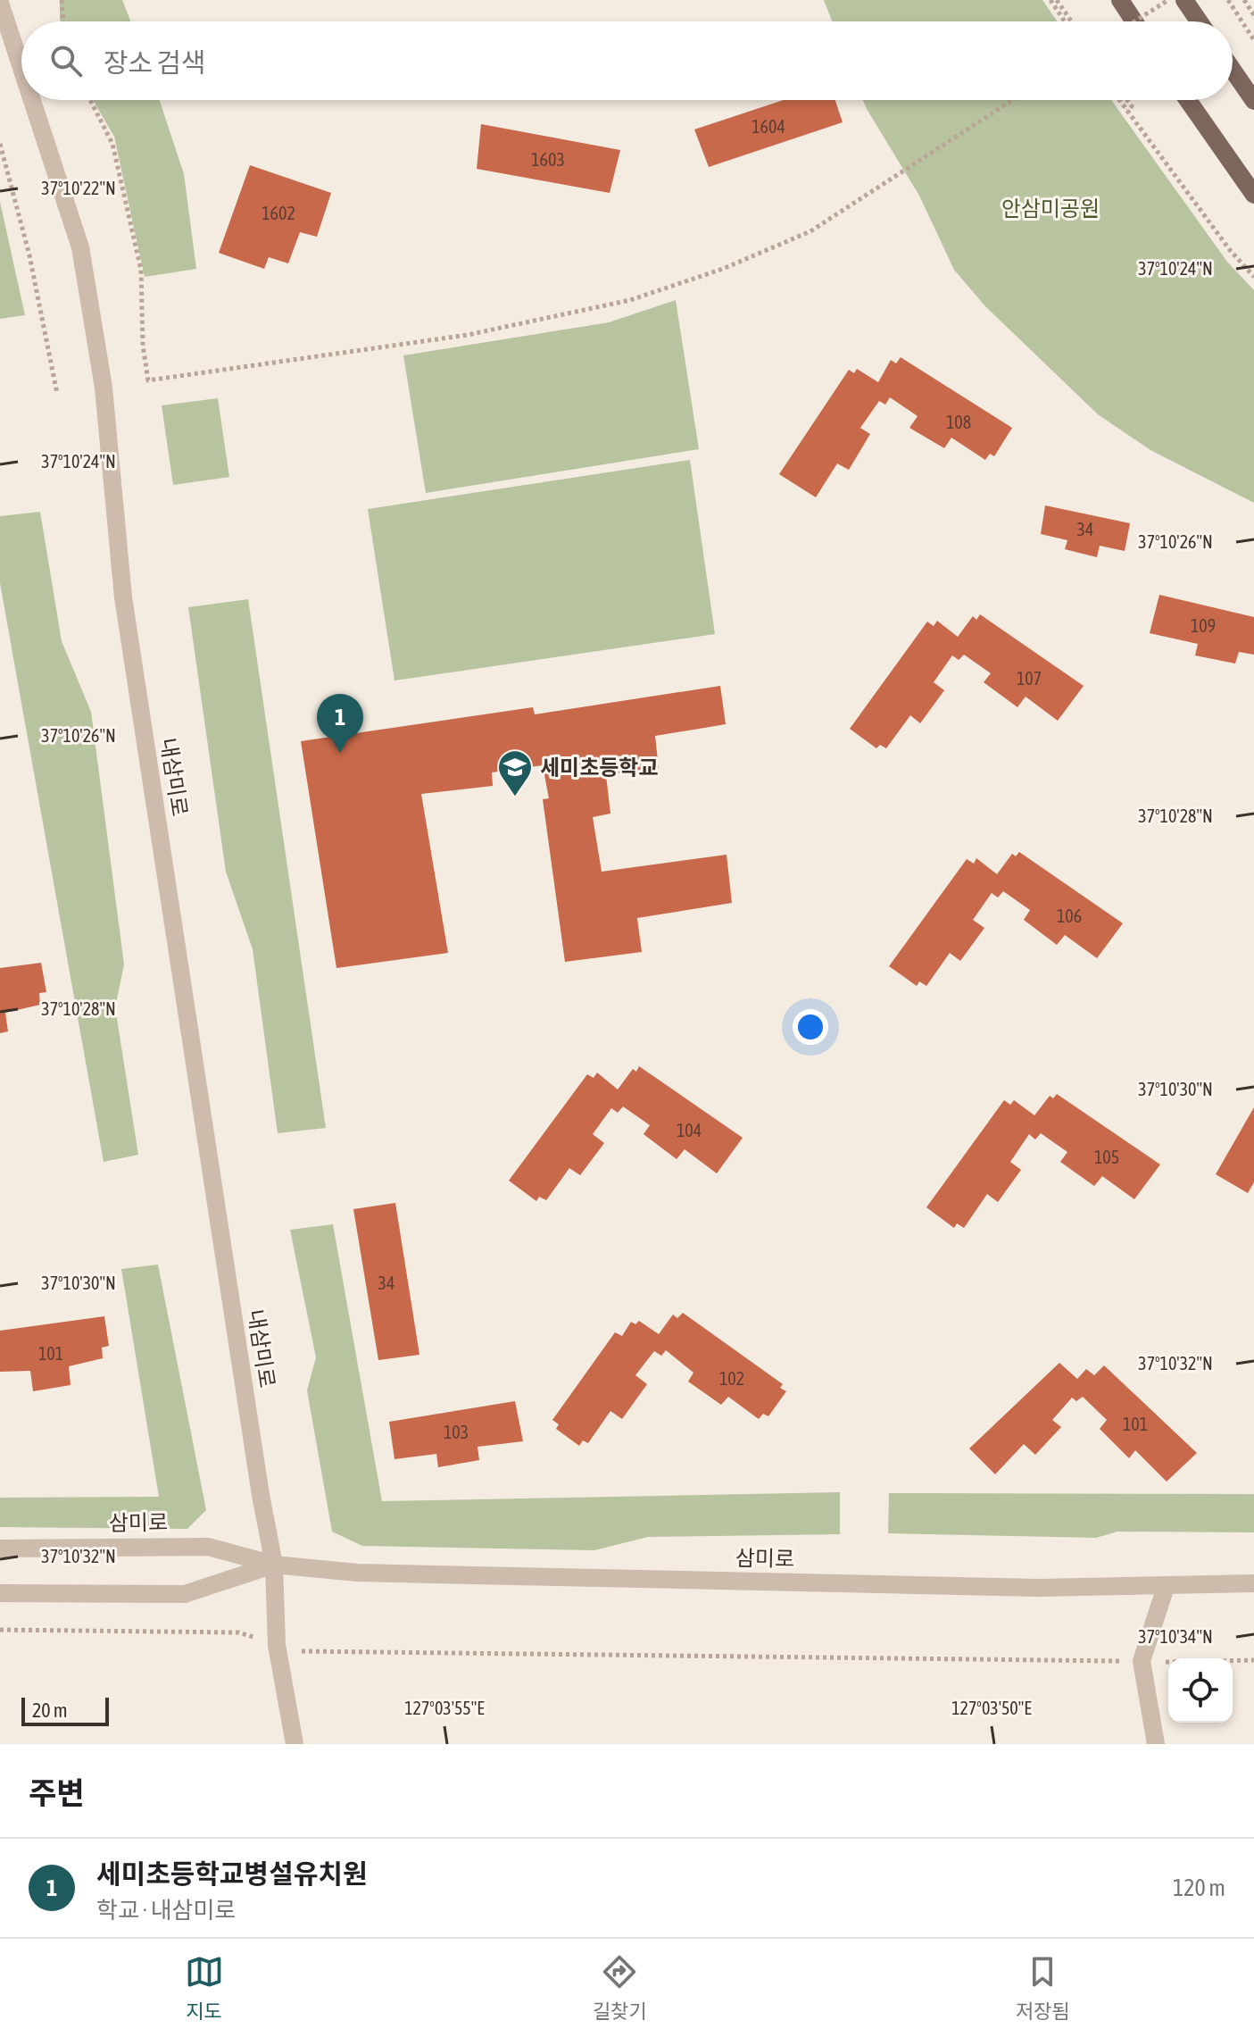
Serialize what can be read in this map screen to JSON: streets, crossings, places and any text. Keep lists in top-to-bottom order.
{
  "streets": {
    "street": ["내삼미로", "삼미로"]
  },
  "crossings": [
    ["내삼미로", "삼미로"]
  ],
  "parks": ["안삼미공원"],
  "places": {
    "school or university": ["세미초등학교"]
  },
  "house_numbers": [
    "1604",
    "1603",
    "1602",
    "108",
    "34",
    "109",
    "107",
    "106",
    "104",
    "105",
    "34",
    "101",
    "102",
    "101",
    "103"
  ],
  "scale_bar": "20 m",
  "page": {
    "search": "장소 검색",
    "pins": "1",
    "scale": "20 m",
    "heading": "주변",
    "list": [
      {
        "mark": "1",
        "name": "세미초등학교병설유치원",
        "note": "학교 · 내삼미로",
        "value": "120 m"
      }
    ],
    "nav": ["지도", "길찾기", "저장됨"]
  },
  "coordinates": [
    "37°10'22\"N",
    "37°10'24\"N",
    "37°10'26\"N",
    "37°10'28\"N",
    "37°10'30\"N",
    "37°10'32\"N",
    "37°10'34\"N",
    "127°03'55\"E",
    "127°03'50\"E"
  ]
}
